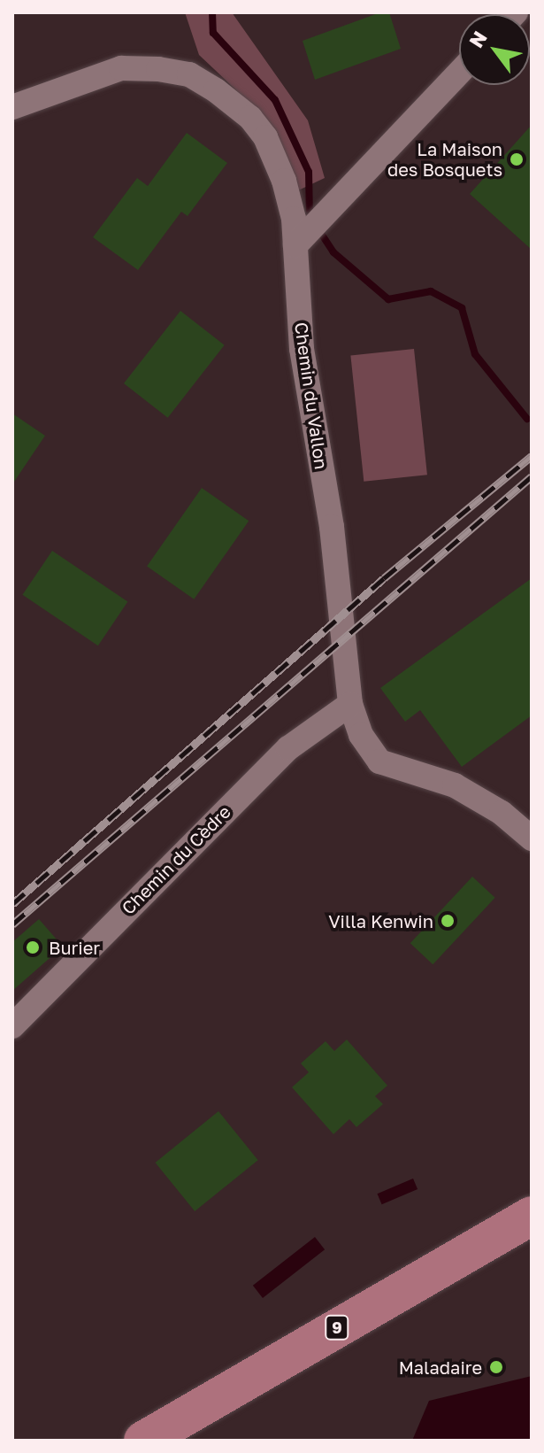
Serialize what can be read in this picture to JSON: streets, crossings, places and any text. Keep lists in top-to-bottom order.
{
  "streets": {
    "main road": ["9"],
    "street": ["Chemin du Vallon", "Chemin du Cèdre"]
  },
  "crossings": [
    ["Chemin du Vallon", "Chemin du Cèdre"]
  ],
  "places": [
    "La Maison des Bosquets",
    "Villa Kenwin",
    "Burier",
    "Maladaire"
  ],
  "north": "top left"
}
